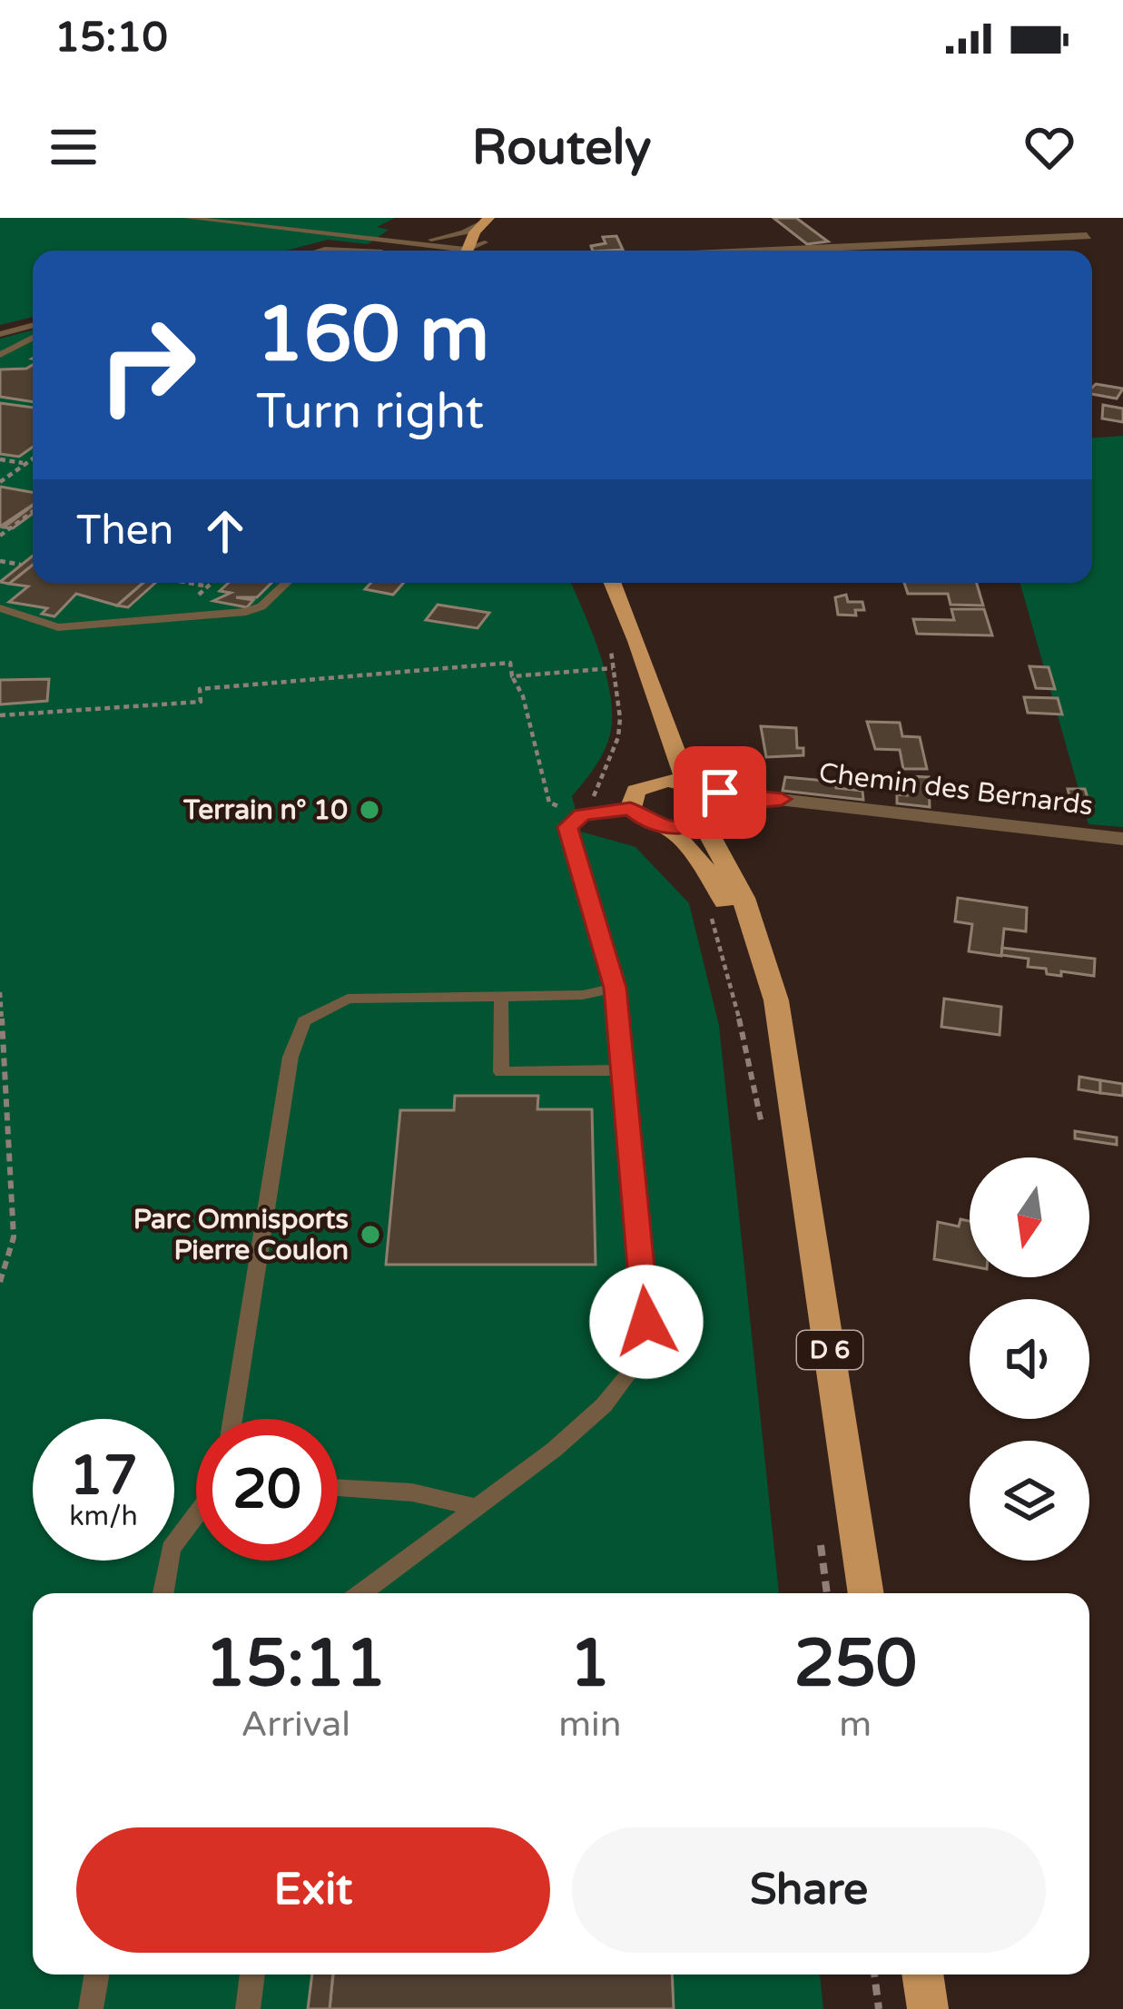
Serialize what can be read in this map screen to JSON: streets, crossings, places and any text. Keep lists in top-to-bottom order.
{
  "streets": {
    "main road": ["D 6"],
    "street": ["Chemin des Bernards"]
  },
  "crossings": [
    ["Chemin des Bernards", "D 6"]
  ],
  "places": ["Terrain n° 10", "Parc Omnisports Pierre Coulon"],
  "north": "bottom",
  "page": {
    "status": "15:10",
    "header": "Routely",
    "turn": ["160 m", "Turn right"],
    "then": "Then",
    "speed": "17 km/h",
    "limit": "20",
    "eta": [
      "15:11",
      "Arrival",
      "1",
      "min",
      "250",
      "m"
    ],
    "buttons": ["Exit", "Share"]
  }
}
